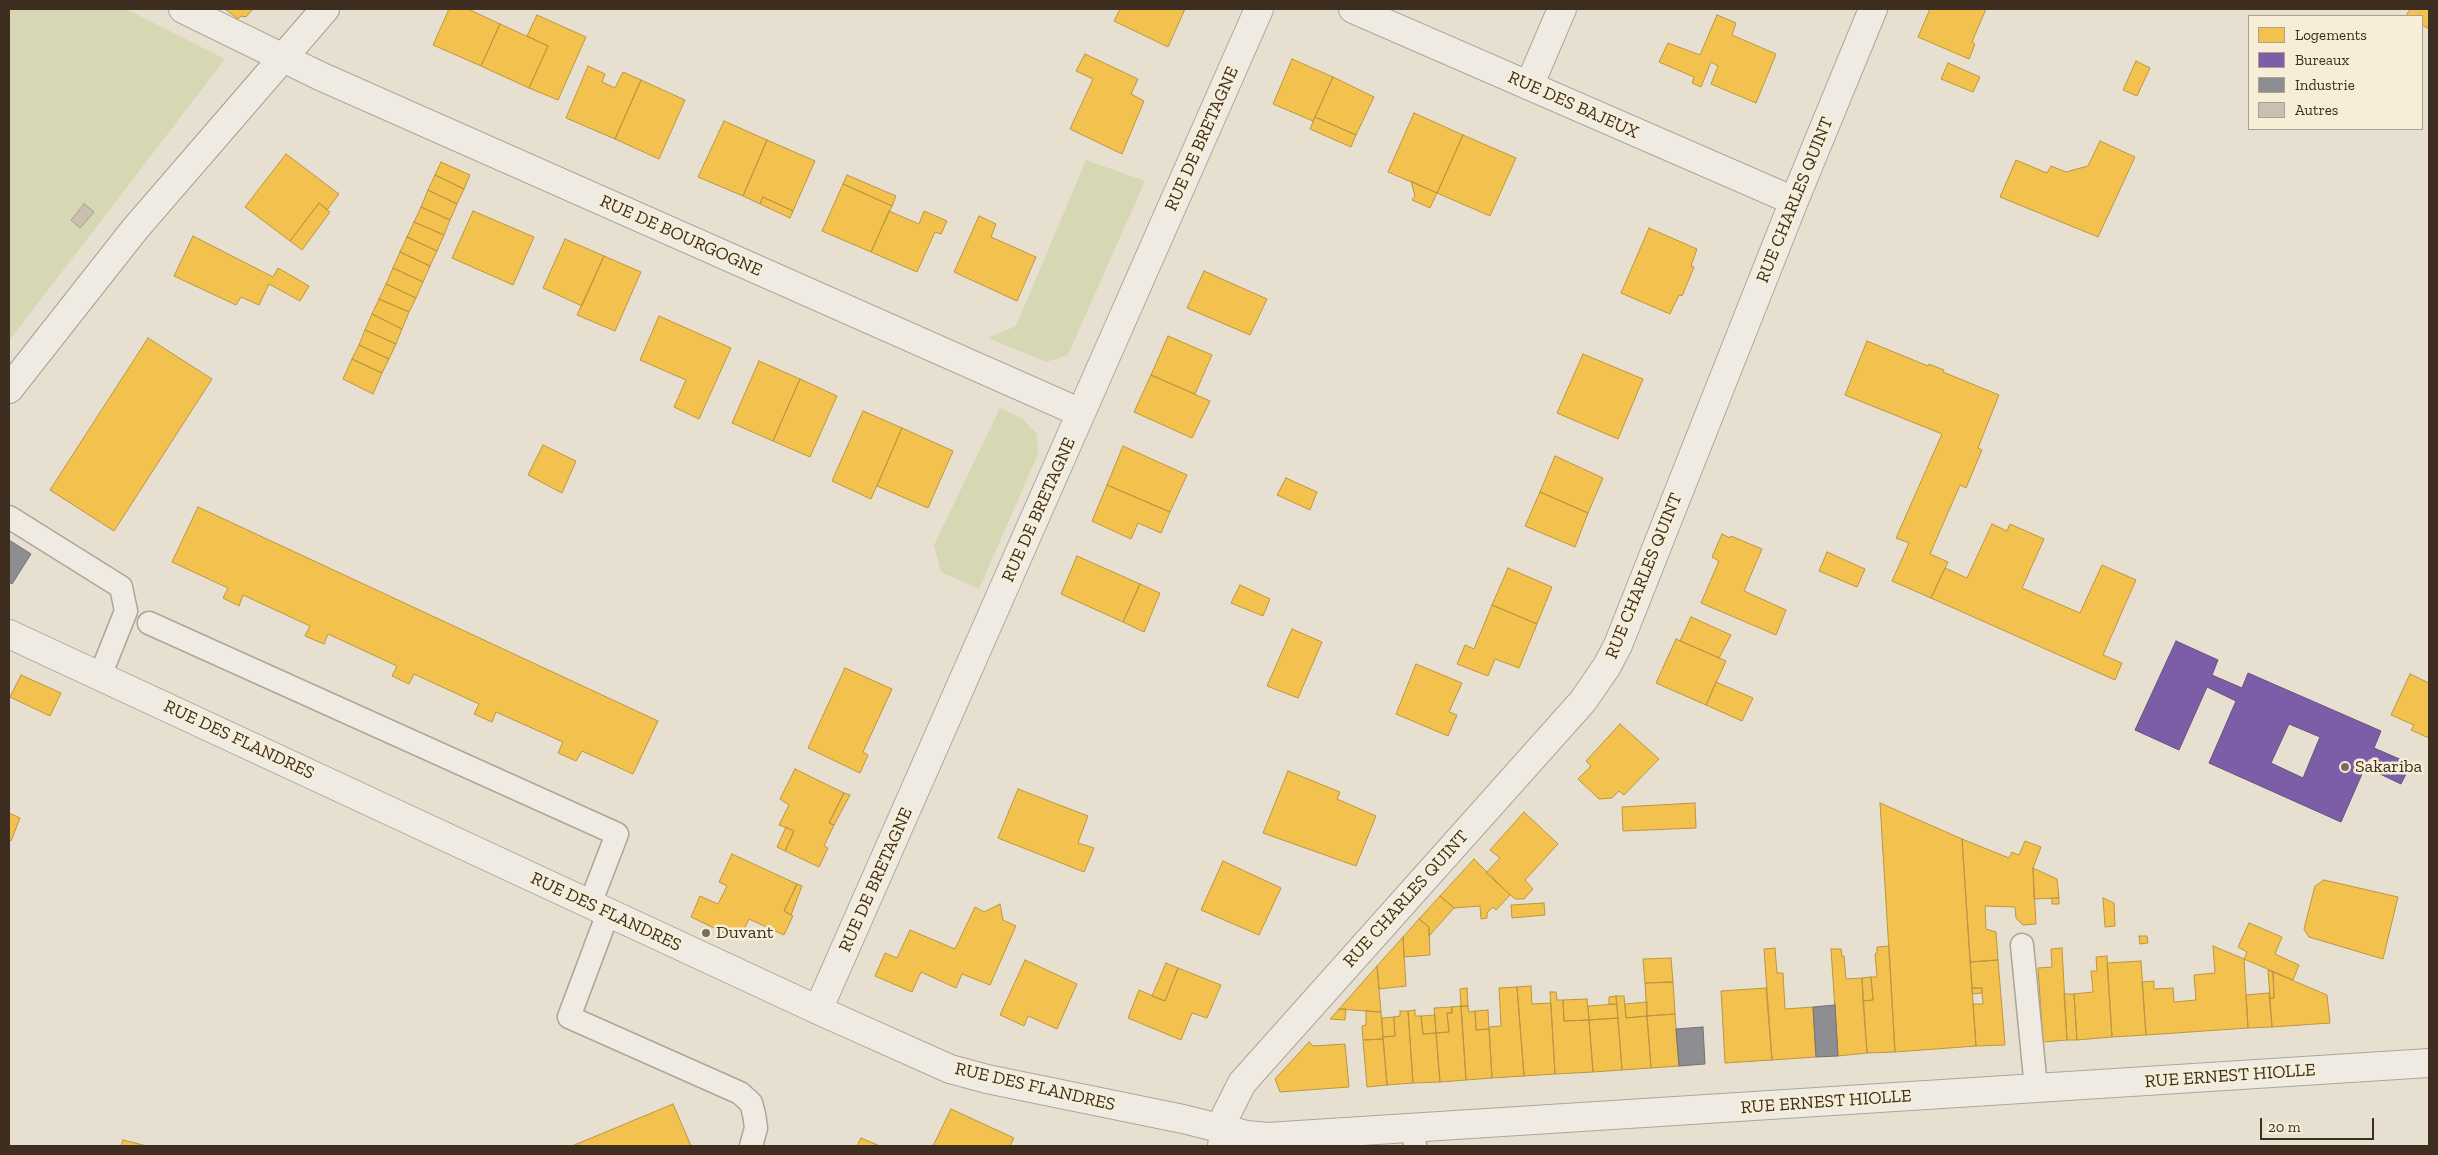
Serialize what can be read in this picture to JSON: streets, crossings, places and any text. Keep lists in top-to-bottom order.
{
  "streets": {
    "street": [
      "RUE DES BAJEUX",
      "RUE DE BRETAGNE",
      "RUE CHARLES QUINT",
      "RUE DE BOURGOGNE",
      "RUE DES FLANDRES",
      "RUE ERNEST HIOLLE"
    ]
  },
  "crossings": [
    ["RUE DES BAJEUX", "RUE CHARLES QUINT"],
    ["RUE DE BRETAGNE", "RUE DE BOURGOGNE"],
    ["RUE DE BRETAGNE", "RUE DES FLANDRES"],
    ["RUE CHARLES QUINT", "RUE DES FLANDRES"],
    ["RUE CHARLES QUINT", "RUE ERNEST HIOLLE"],
    ["RUE DES FLANDRES", "RUE ERNEST HIOLLE"]
  ],
  "places": ["Sakariba", "Duvant"],
  "legend": [
    "Logements",
    "Bureaux",
    "Industrie",
    "Autres"
  ],
  "scale_bar": "20 m"
}
